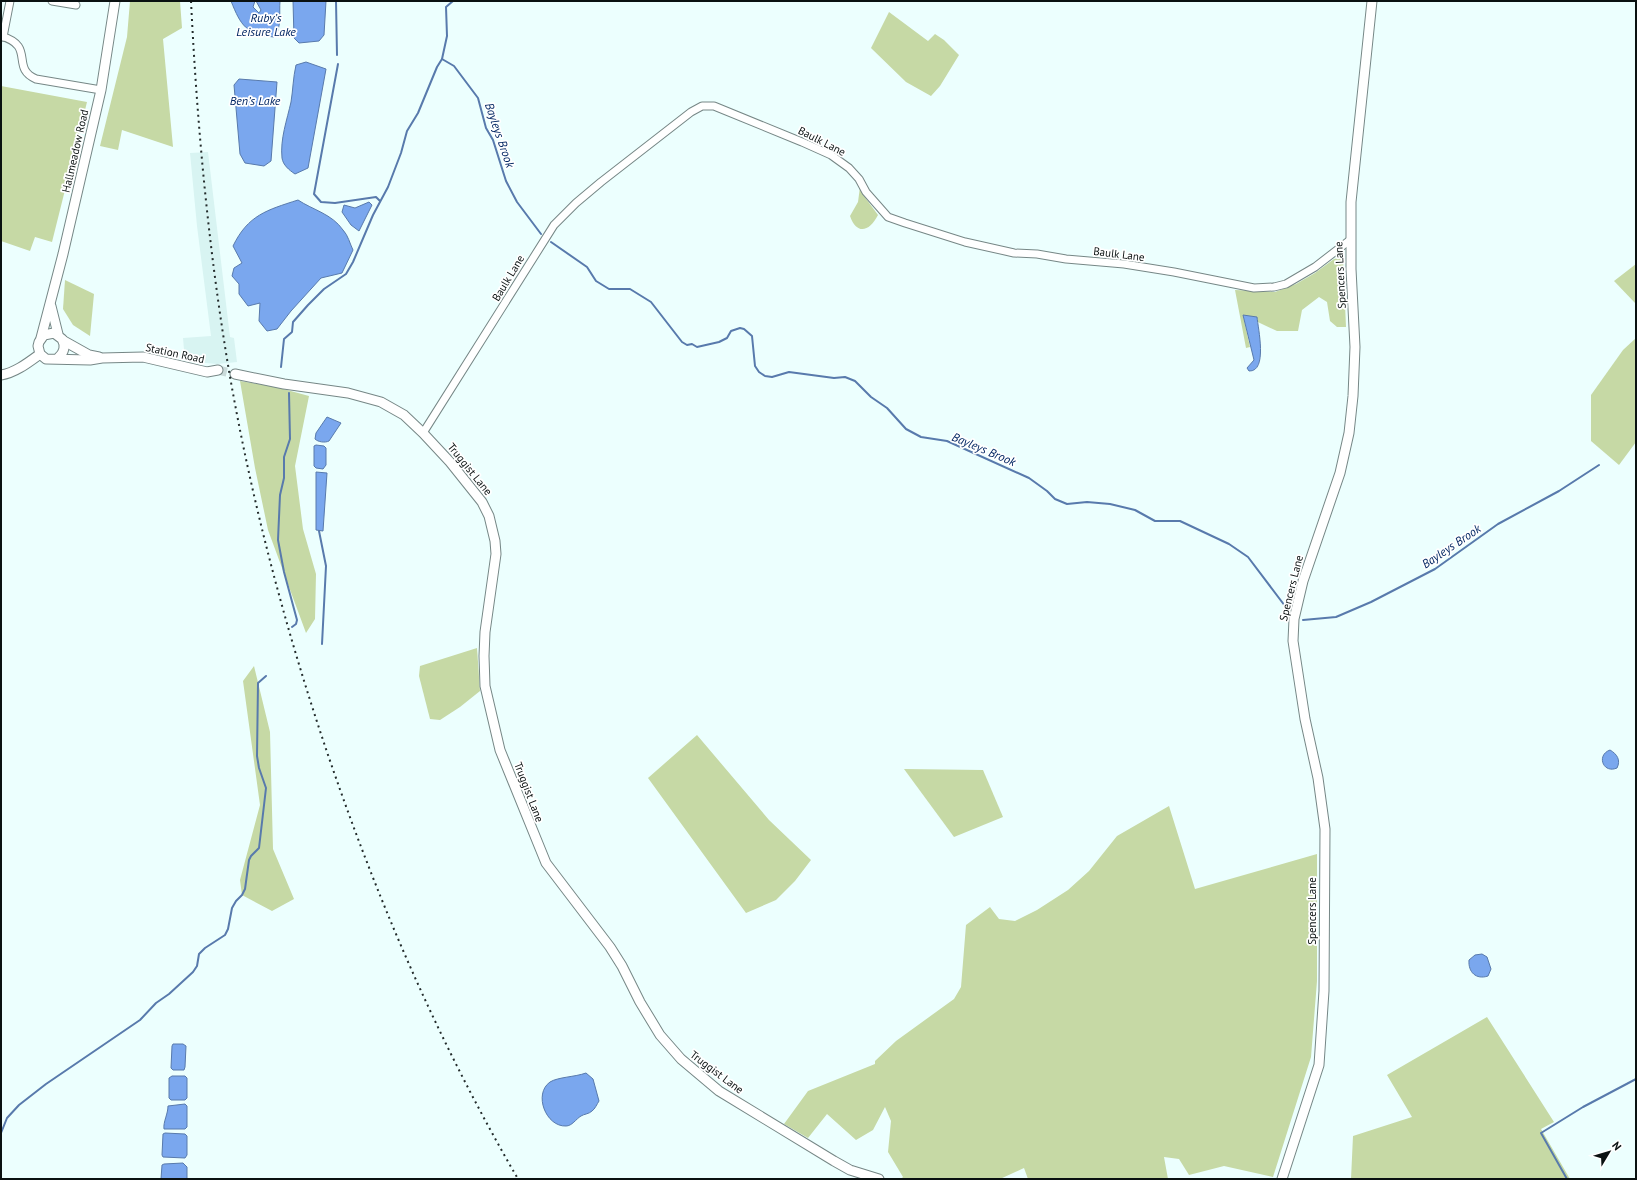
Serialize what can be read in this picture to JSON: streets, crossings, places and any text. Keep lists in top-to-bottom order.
{
  "streets": {
    "street": [
      "Baulk Lane",
      "Hallmeadow Road",
      "Spencers Lane",
      "Station Road",
      "Truggist Lane"
    ]
  },
  "crossings": [
    ["Baulk Lane", "Spencers Lane"],
    ["Baulk Lane", "Truggist Lane"],
    ["Hallmeadow Road", "Station Road"]
  ],
  "water": ["Ruby’s Leisure Lake", "Ben’s Lake", "Bayleys Brook"],
  "north": "top right"
}
